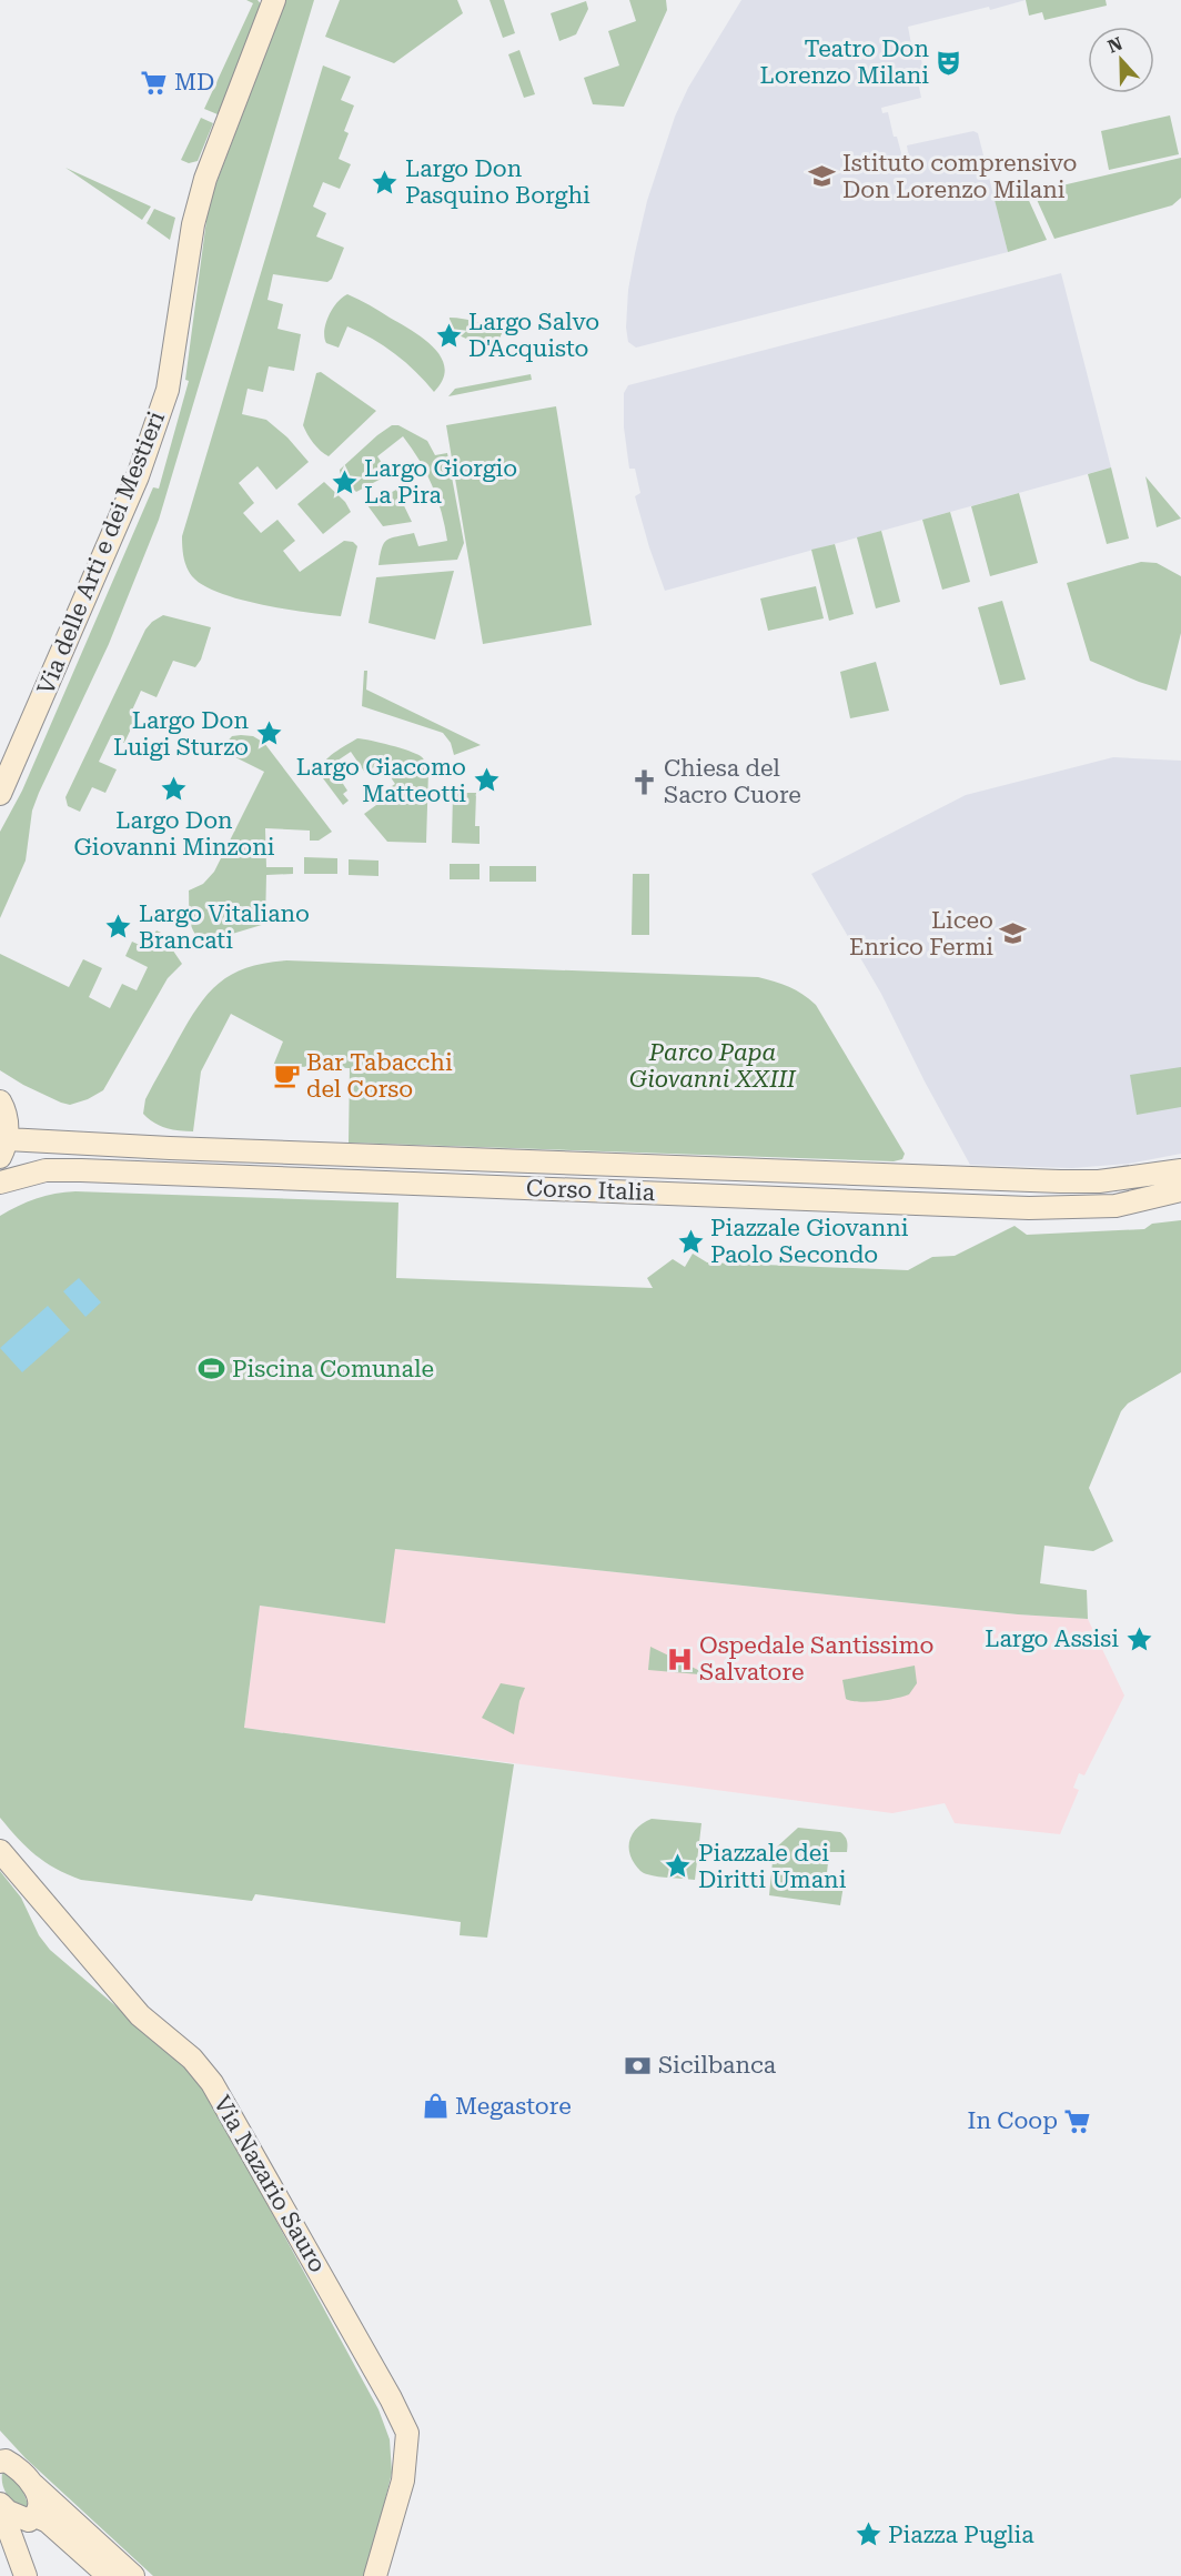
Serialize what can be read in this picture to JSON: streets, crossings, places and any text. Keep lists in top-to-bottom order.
{
  "streets": {
    "main road": ["Via delle Arti e dei Mestieri", "Corso Italia", "Via Nazario Sauro"]
  },
  "parks": ["Parco Papa Giovanni XXIII"],
  "places": {
    "theatre": ["Teatro Don Lorenzo Milani"],
    "supermarket": ["MD", "In Coop"],
    "school or university": ["Istituto comprensivo Don Lorenzo Milani", "Liceo Enrico Fermi"],
    "place": [
      "Largo Don Pasquino Borghi",
      "Largo Salvo D'Acquisto",
      "Largo Giorgio La Pira",
      "Largo Don Luigi Sturzo",
      "Largo Giacomo Matteotti",
      "Largo Don Giovanni Minzoni",
      "Largo Vitaliano Brancati",
      "Piazzale Giovanni Paolo Secondo",
      "Largo Assisi",
      "Piazzale dei Diritti Umani",
      "Piazza Puglia"
    ],
    "church": ["Chiesa del Sacro Cuore"],
    "cafe": ["Bar Tabacchi del Corso"],
    "sports": ["Piscina Comunale"],
    "hospital": ["Ospedale Santissimo Salvatore"],
    "bank": ["Sicilbanca"],
    "shop": ["Megastore"]
  },
  "north": "top"
}
